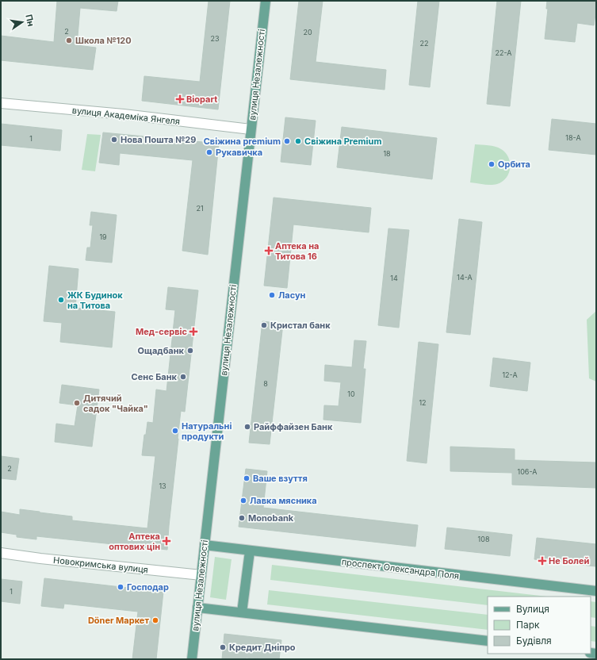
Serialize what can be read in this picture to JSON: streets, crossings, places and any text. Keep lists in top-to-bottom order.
{
  "streets": {
    "main road": ["вулиця Незалежності", "проспект Олександра Поля"],
    "street": ["вулиця Академіка Янгеля", "Новокримська вулиця"]
  },
  "crossings": [
    ["вулиця Незалежності", "вулиця Академіка Янгеля"],
    ["вулиця Незалежності", "Новокримська вулиця"],
    ["вулиця Незалежності", "проспект Олександра Поля"]
  ],
  "places": {
    "other": [
      "Школа №120",
      "Нова Пошта №29",
      "Свіжина premium",
      "Свіжина Premium",
      "Рукавичка",
      "Орбита",
      "Ласун",
      "ЖК Будинок на Титова",
      "Кристал банк",
      "Ощадбанк",
      "Сенс Банк",
      "Дитячий садок \"Чайка\"",
      "Райффайзен Банк",
      "Натуральні продукти",
      "Ваше взуття",
      "Лавка мясника",
      "Monobank",
      "Господар",
      "Döner Маркет",
      "Кредит Дніпро"
    ],
    "health": [
      "Biopart",
      "Аптека на Титова 16",
      "Мед-сервіс",
      "Аптека оптових цін",
      "Не Болей"
    ]
  },
  "house_numbers": [
    "2",
    "20",
    "23",
    "22",
    "22-А",
    "18-А",
    "1",
    "18",
    "21",
    "19",
    "14-А",
    "14",
    "12-А",
    "8",
    "10",
    "12",
    "2",
    "106-А",
    "13",
    "108",
    "1"
  ],
  "legend": ["Вулиця", "Парк", "Будівля"],
  "north": "right"
}
